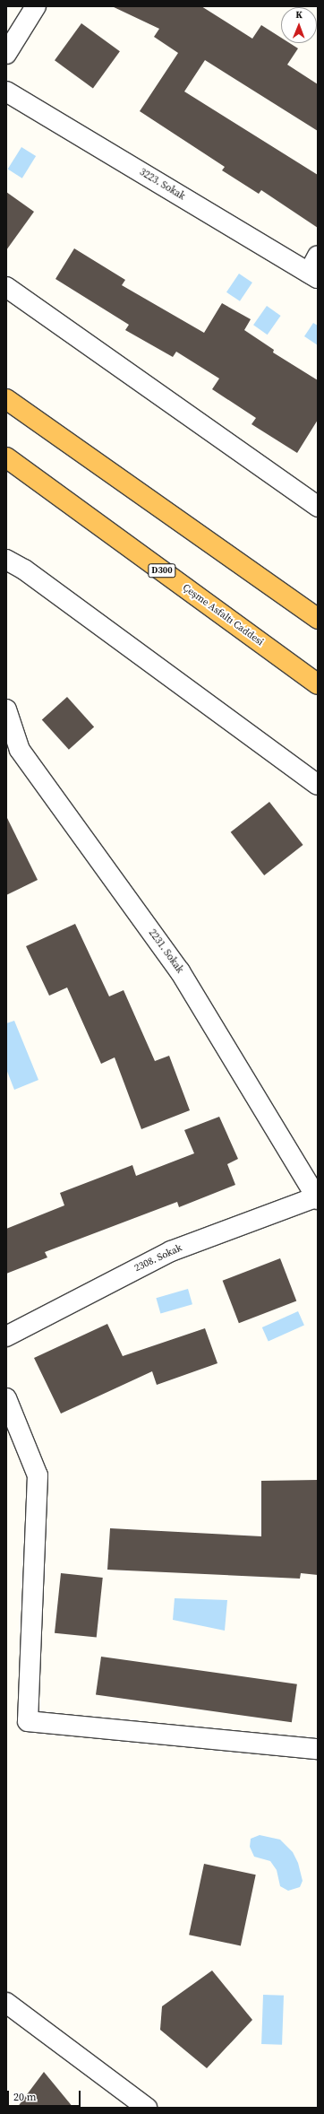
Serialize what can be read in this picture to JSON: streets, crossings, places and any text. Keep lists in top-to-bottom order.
{
  "streets": {
    "highway": ["D300", "Çeşme Asfaltı Caddesi"],
    "street": ["3223. Sokak", "2231. Sokak", "2308. Sokak"]
  },
  "crossings": [
    ["2231. Sokak", "2308. Sokak"]
  ],
  "scale_bar": "20 m",
  "north": "top"
}
